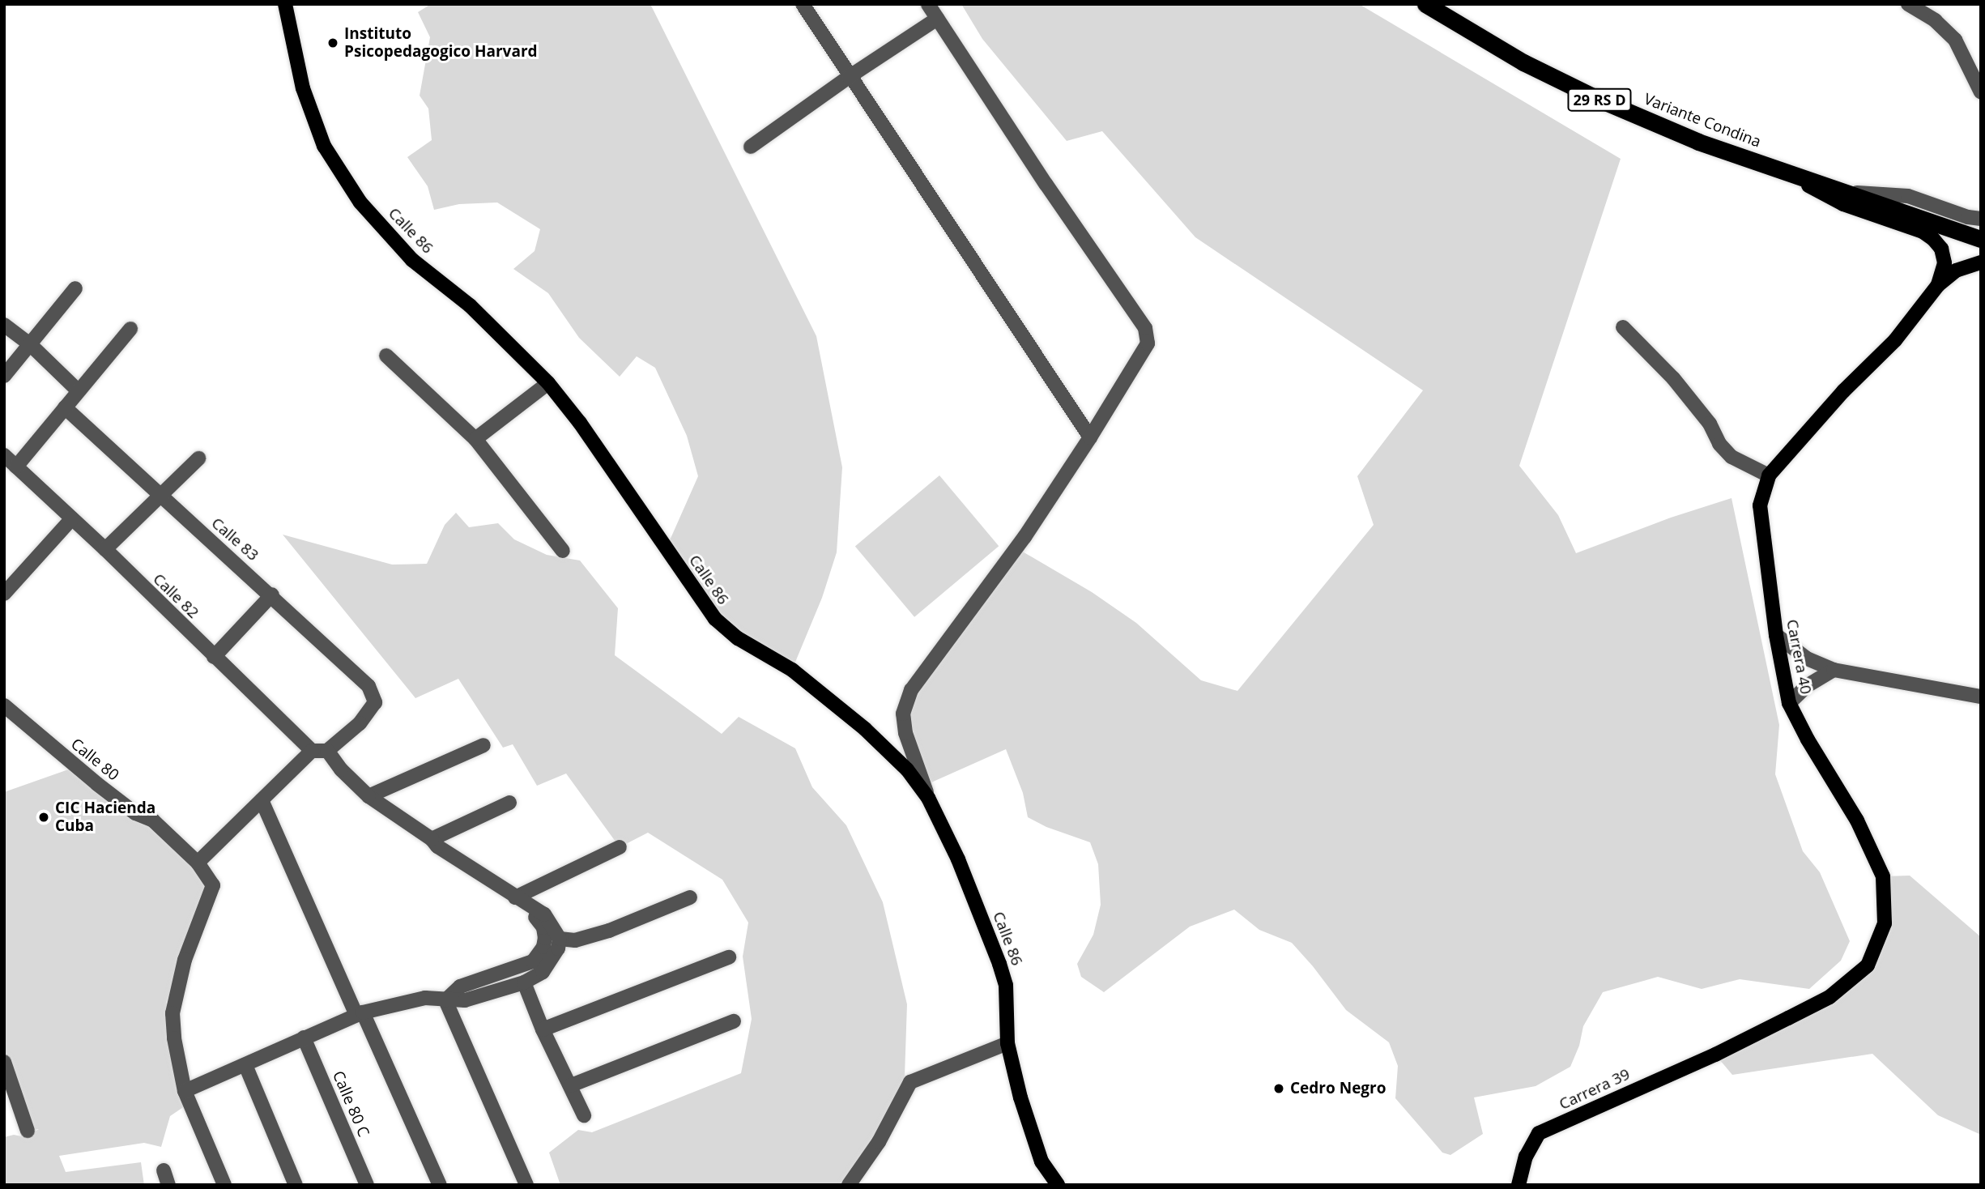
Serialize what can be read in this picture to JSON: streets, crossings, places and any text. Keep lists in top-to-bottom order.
{
  "streets": {
    "highway": ["29 RS D", "Variante Condina"],
    "main road": ["Calle 86", "Carrera 40", "Carrera 39"],
    "street": [
      "Calle 83",
      "Calle 82",
      "Calle 80",
      "Calle 80 C"
    ]
  },
  "crossings": [
    ["Carrera 40", "Carrera 39"]
  ],
  "places": ["Instituto Psicopedagogico Harvard", "CIC Hacienda Cuba", "Cedro Negro"]
}
